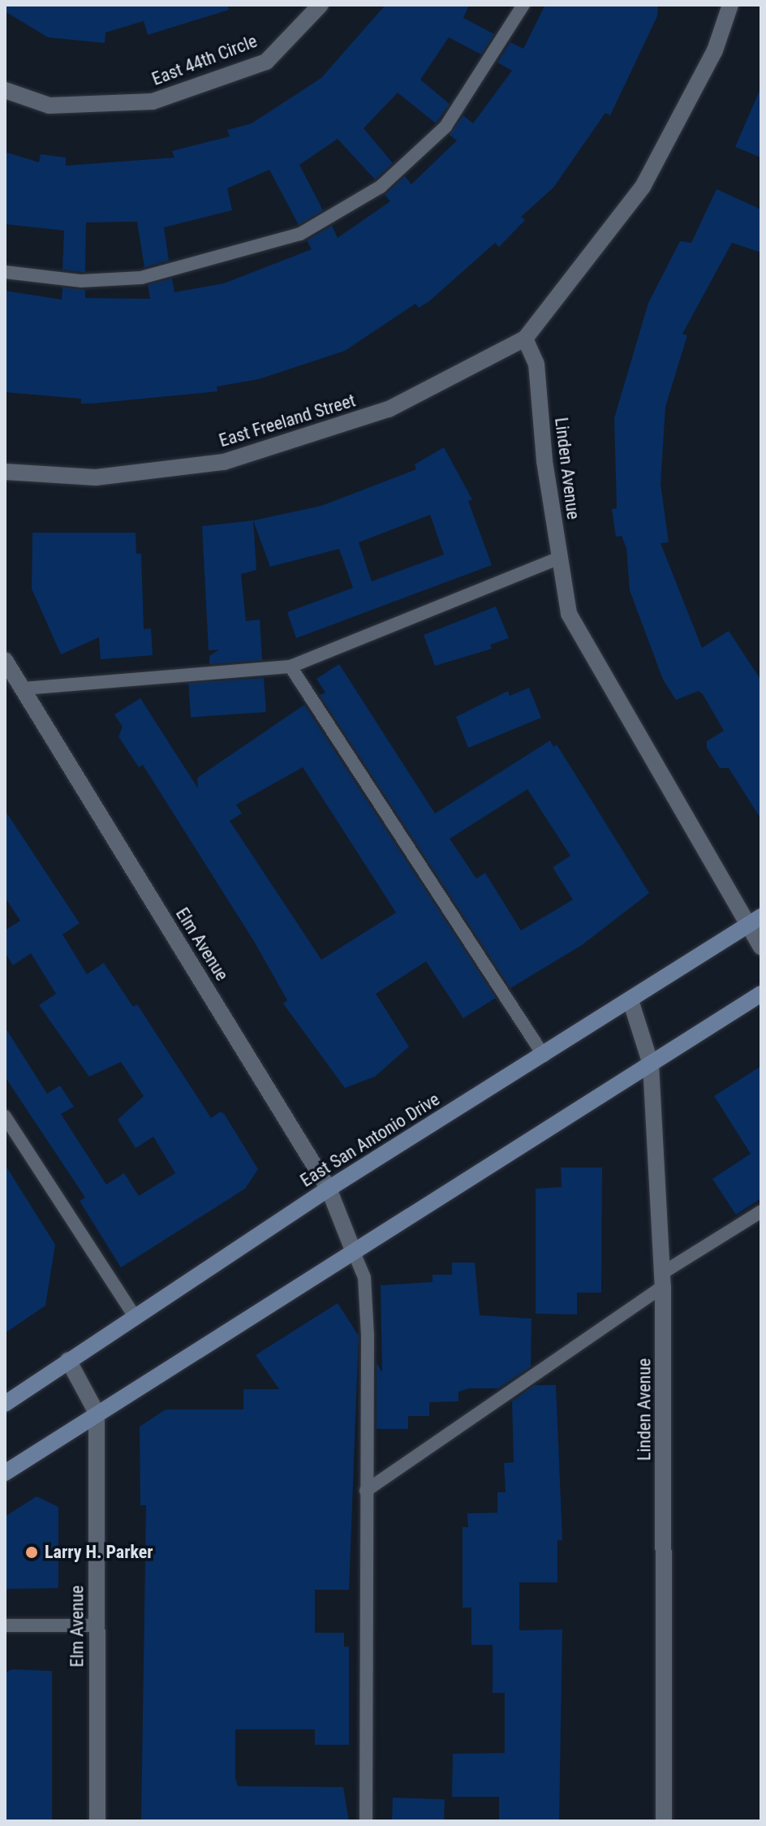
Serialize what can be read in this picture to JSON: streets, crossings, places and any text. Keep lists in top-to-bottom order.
{
  "streets": {
    "main road": ["East San Antonio Drive"],
    "street": [
      "East 44th Circle",
      "East Freeland Street",
      "Linden Avenue",
      "Elm Avenue"
    ]
  },
  "crossings": [
    ["East Freeland Street", "Linden Avenue"],
    ["Linden Avenue", "East San Antonio Drive"],
    ["Elm Avenue", "East San Antonio Drive"]
  ],
  "places": ["Larry H. Parker"]
}
